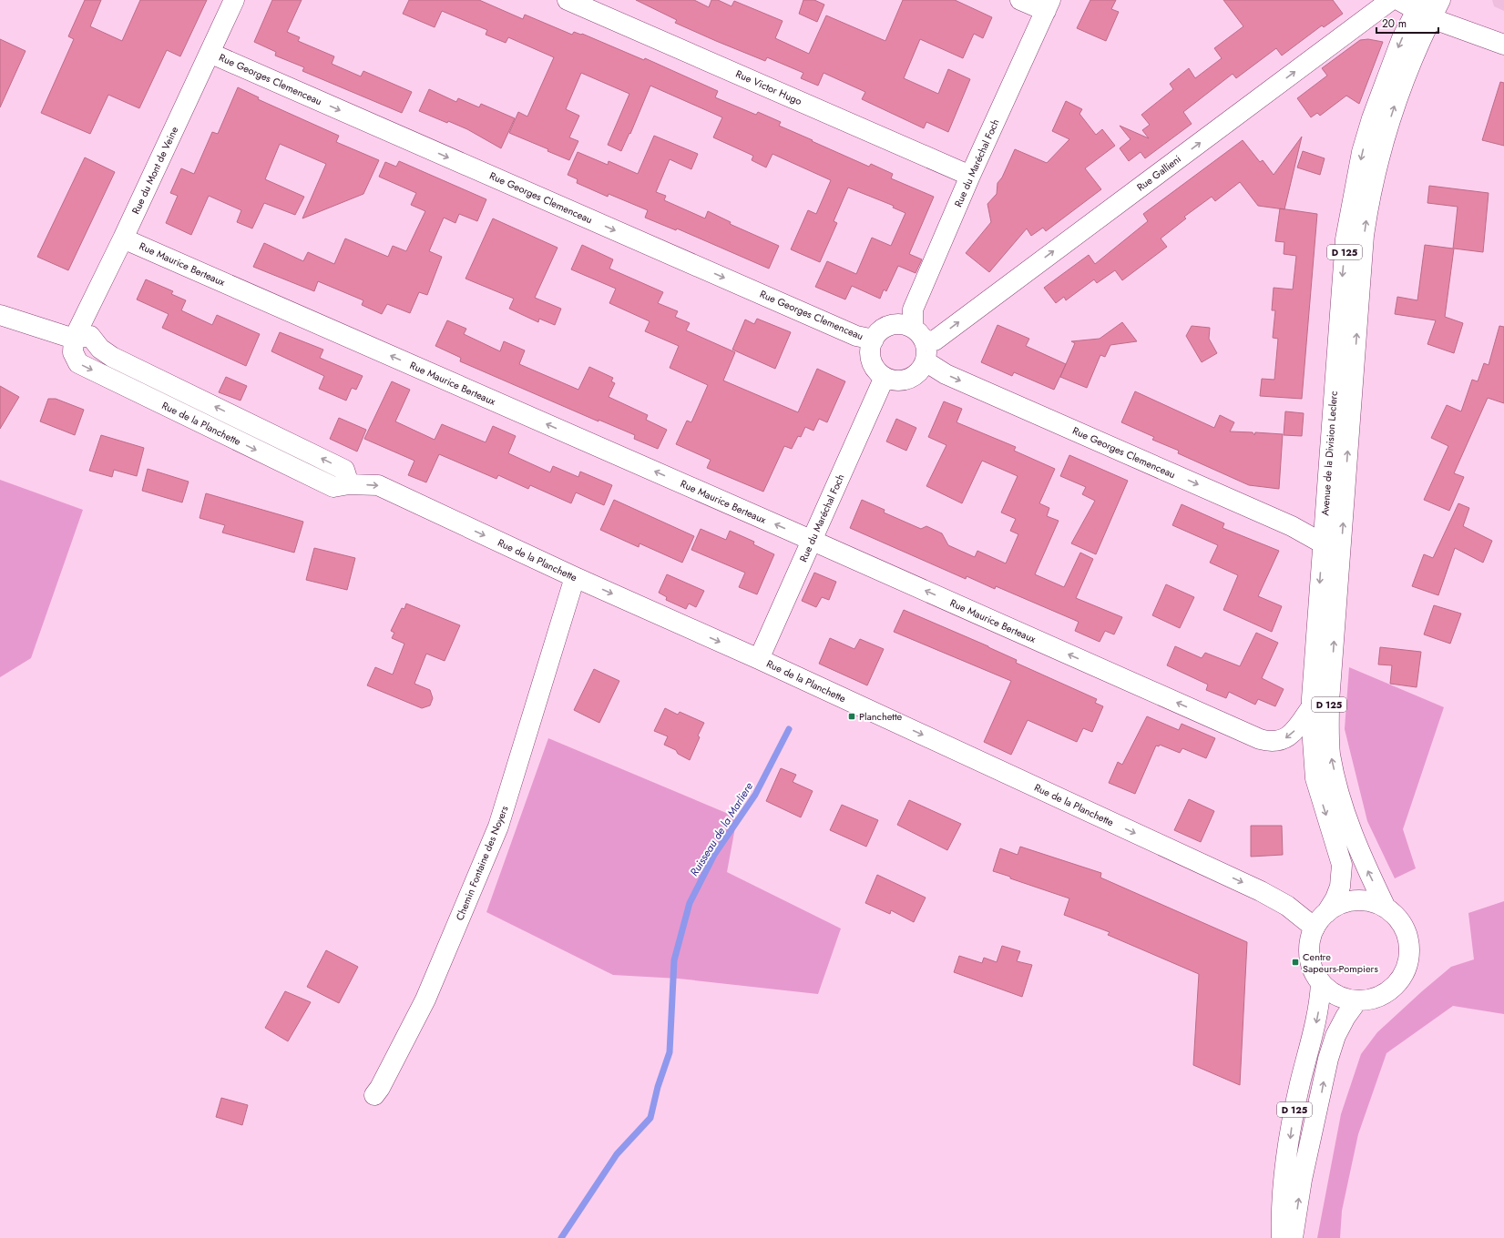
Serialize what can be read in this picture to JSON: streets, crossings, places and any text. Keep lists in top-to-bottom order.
{
  "streets": {
    "street": [
      "Rue Georges Clemenceau",
      "Rue Victor Hugo",
      "Rue du Maréchal Foch",
      "Rue du Mont de Veine",
      "Rue Gallieni",
      "D 125",
      "Rue Maurice Berteaux",
      "Rue de la Planchette",
      "Avenue de la Division Leclerc",
      "Chemin Fontaine des Noyers"
    ]
  },
  "crossings": [
    ["Rue Georges Clemenceau", "Rue du Maréchal Foch"],
    ["Rue Georges Clemenceau", "Rue du Mont de Veine"],
    ["Rue Georges Clemenceau", "Rue Gallieni"],
    ["Rue Georges Clemenceau", "Avenue de la Division Leclerc"],
    ["Rue Victor Hugo", "Rue du Maréchal Foch"],
    ["Rue du Maréchal Foch", "Rue Gallieni"],
    ["Rue du Maréchal Foch", "Rue Maurice Berteaux"],
    ["Rue du Maréchal Foch", "Rue de la Planchette"],
    ["Rue du Mont de Veine", "Rue Maurice Berteaux"],
    ["Rue du Mont de Veine", "Rue de la Planchette"],
    ["D 125", "Rue de la Planchette"],
    ["D 125", "Avenue de la Division Leclerc"],
    ["Rue Maurice Berteaux", "Avenue de la Division Leclerc"],
    ["Rue de la Planchette", "Avenue de la Division Leclerc"],
    ["Rue de la Planchette", "Chemin Fontaine des Noyers"]
  ],
  "one_way": [
    "Rue Georges Clemenceau",
    "Rue Gallieni",
    "Rue Maurice Berteaux",
    "Rue de la Planchette"
  ],
  "water": ["Ruisseau de la Marliere"],
  "places": {
    "transit": ["Planchette", "Centre Sapeurs-Pompiers"]
  },
  "scale_bar": "20 m"
}
